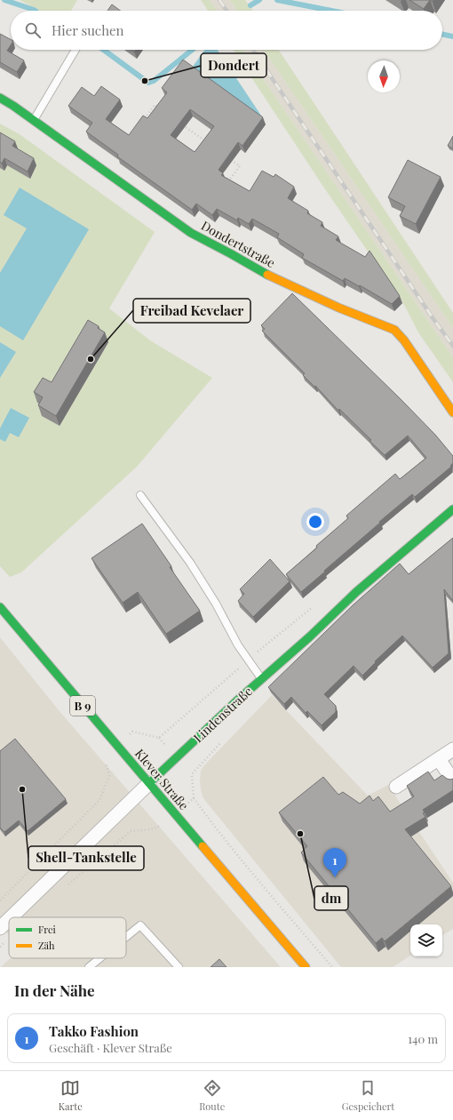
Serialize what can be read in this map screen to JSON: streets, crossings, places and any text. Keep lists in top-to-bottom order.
{
  "streets": {
    "street": [
      "Dondertstraße",
      "B 9",
      "Lindenstraße",
      "Klever Straße"
    ]
  },
  "crossings": [
    ["Lindenstraße", "Klever Straße"]
  ],
  "places": [
    "Dondert",
    "Freibad Kevelaer",
    "Shell-Tankstelle",
    "dm"
  ],
  "legend": ["Frei", "Zäh"],
  "north": "bottom",
  "page": {
    "search": "Hier suchen",
    "pins": "1",
    "heading": "In der Nähe",
    "list": [
      {
        "mark": "1",
        "name": "Takko Fashion",
        "note": "Geschäft · Klever Straße",
        "value": "140 m"
      }
    ],
    "nav": ["Karte", "Route", "Gespeichert"]
  }
}
